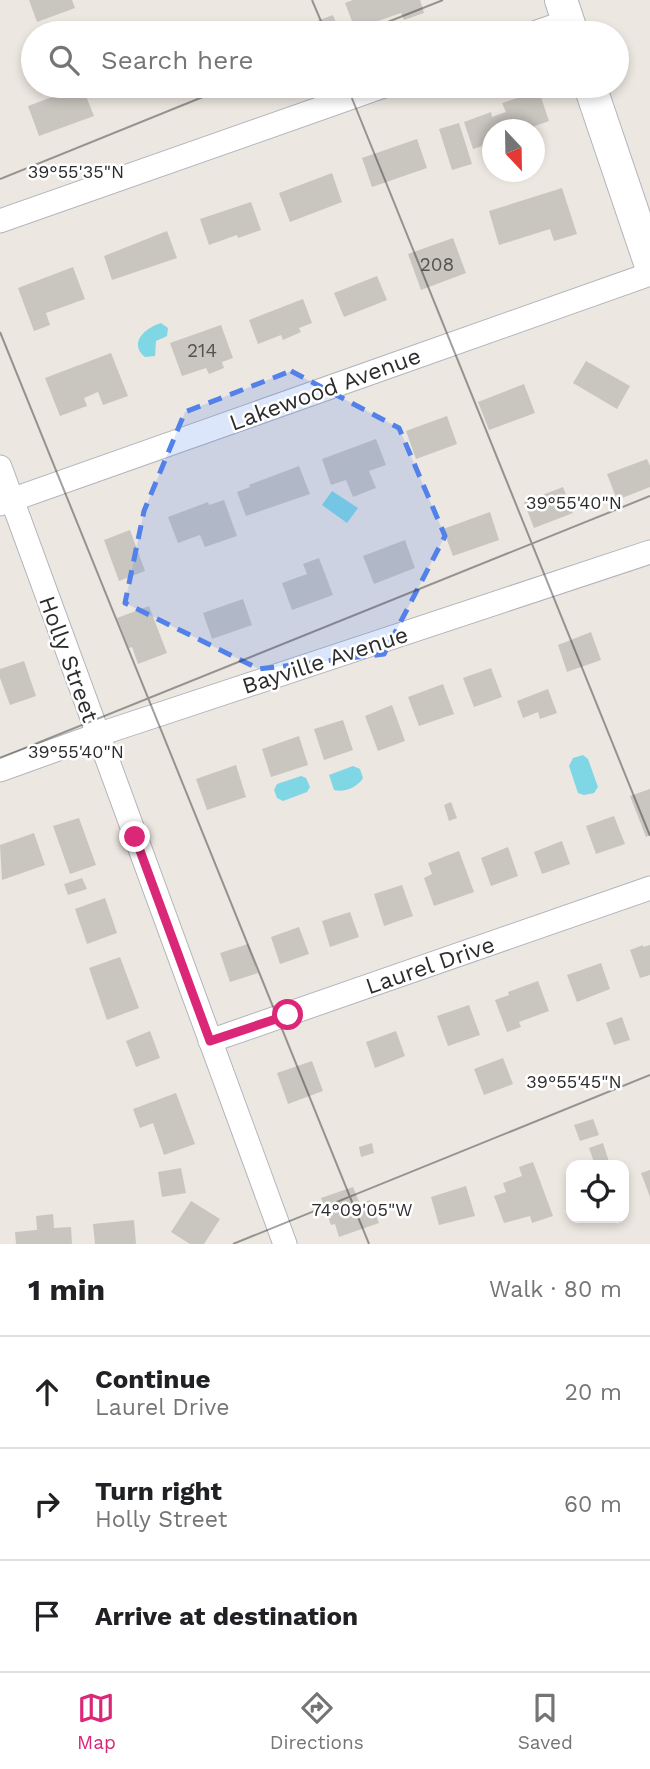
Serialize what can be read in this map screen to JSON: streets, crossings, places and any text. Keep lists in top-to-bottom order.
{
  "streets": {
    "street": [
      "Lakewood Avenue",
      "Holly Street",
      "Bayville Avenue",
      "Laurel Drive"
    ]
  },
  "crossings": [
    ["Lakewood Avenue", "Holly Street"],
    ["Holly Street", "Bayville Avenue"],
    ["Holly Street", "Laurel Drive"]
  ],
  "house_numbers": ["208", "214"],
  "north": "bottom",
  "page": {
    "search": "Search here",
    "heading": ["1 min", "Walk · 80 m"],
    "list": [
      ["Continue", "Laurel Drive", "20 m"],
      ["Turn right", "Holly Street", "60 m"],
      "Arrive at destination"
    ],
    "nav": ["Map", "Directions", "Saved"]
  },
  "coordinates": [
    "39°55'35\"N",
    "39°55'40\"N",
    "39°55'45\"N",
    "74°09'05\"W"
  ]
}
